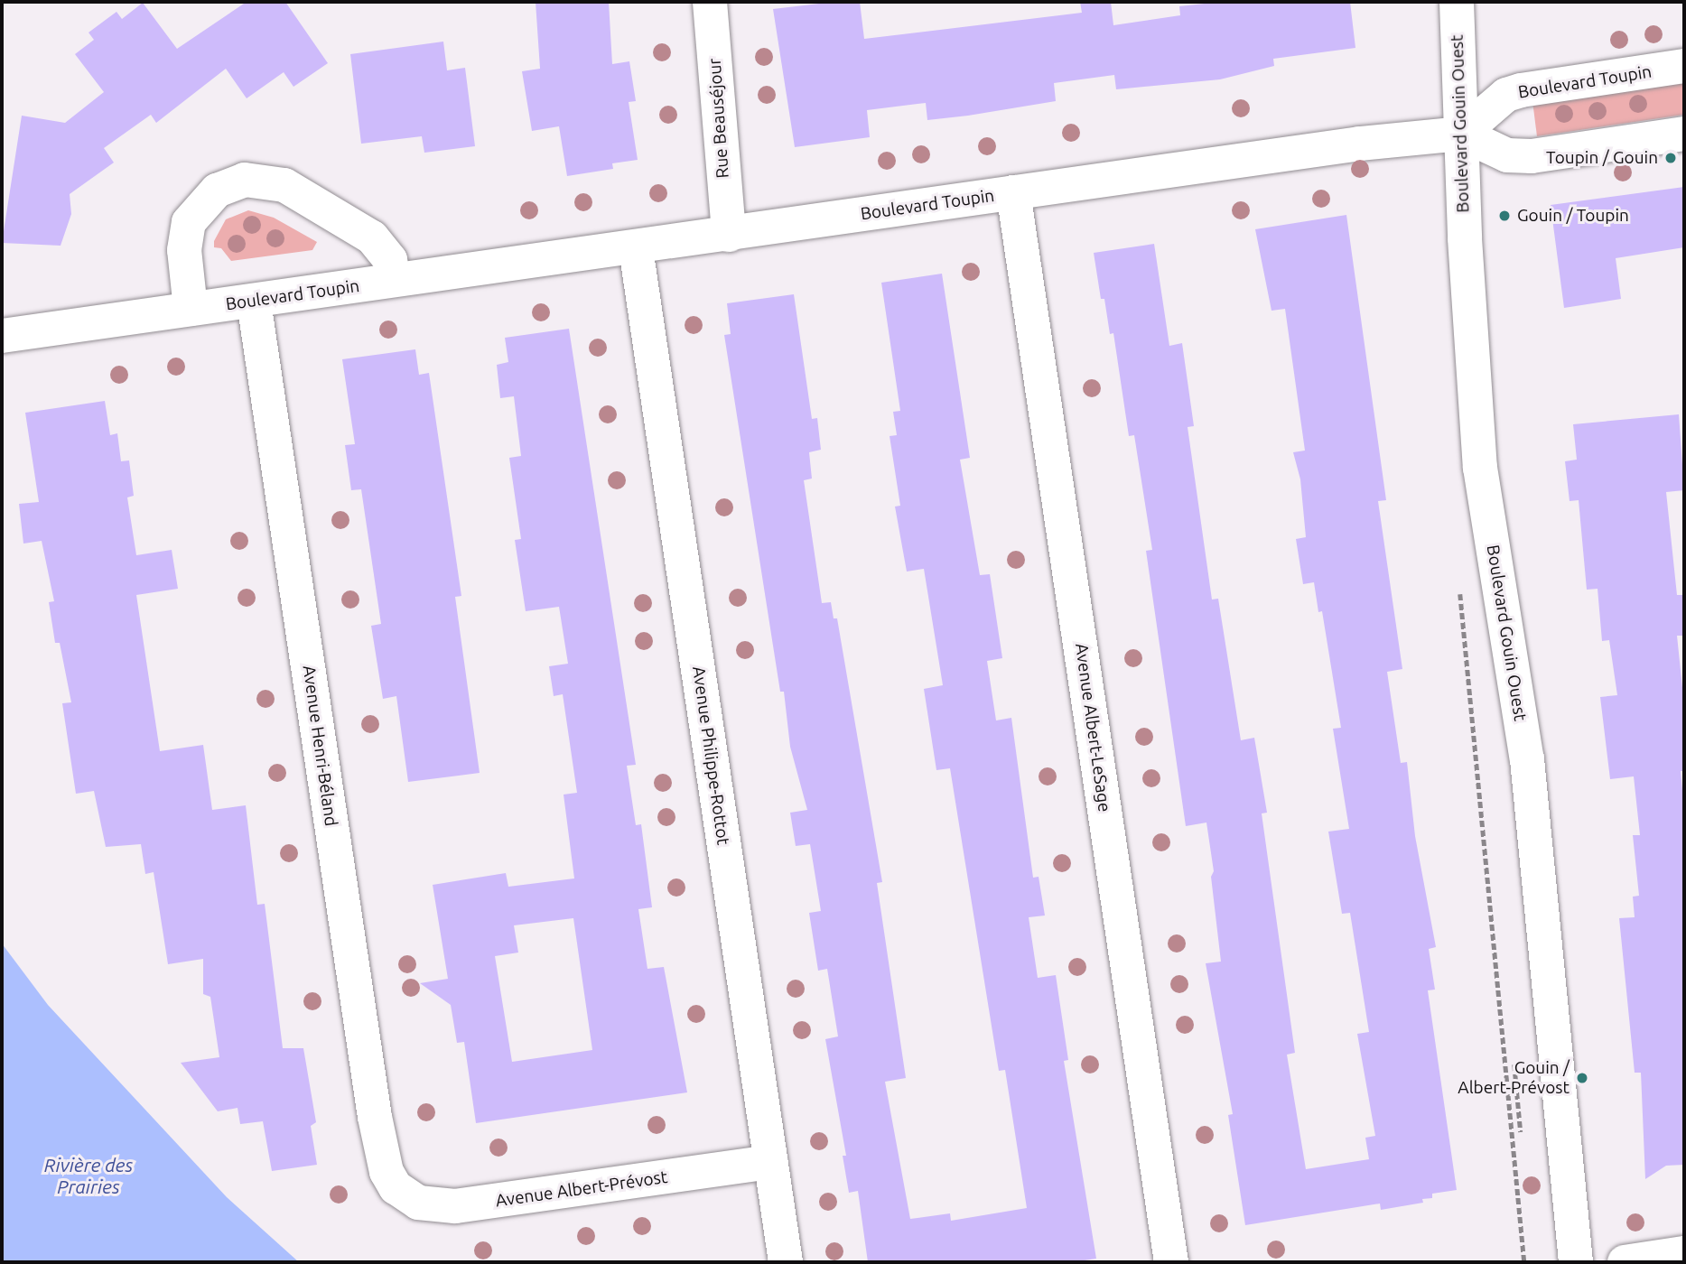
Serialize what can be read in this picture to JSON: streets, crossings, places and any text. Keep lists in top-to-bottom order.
{
  "streets": {
    "street": [
      "Boulevard Toupin",
      "Rue Beauséjour",
      "Boulevard Gouin Ouest",
      "Avenue Albert-LeSage",
      "Avenue Henri-Béland",
      "Avenue Philippe-Rottot",
      "Avenue Albert-Prévost"
    ]
  },
  "crossings": [
    ["Boulevard Toupin", "Rue Beauséjour"],
    ["Boulevard Toupin", "Boulevard Gouin Ouest"],
    ["Boulevard Toupin", "Avenue Albert-LeSage"],
    ["Boulevard Toupin", "Avenue Henri-Béland"],
    ["Boulevard Toupin", "Avenue Philippe-Rottot"],
    ["Avenue Henri-Béland", "Avenue Albert-Prévost"],
    ["Avenue Philippe-Rottot", "Avenue Albert-Prévost"]
  ],
  "water": ["Rivière des Prairies"],
  "places": ["Toupin / Gouin", "Gouin / Toupin", "Gouin / Albert-Prévost"]
}
